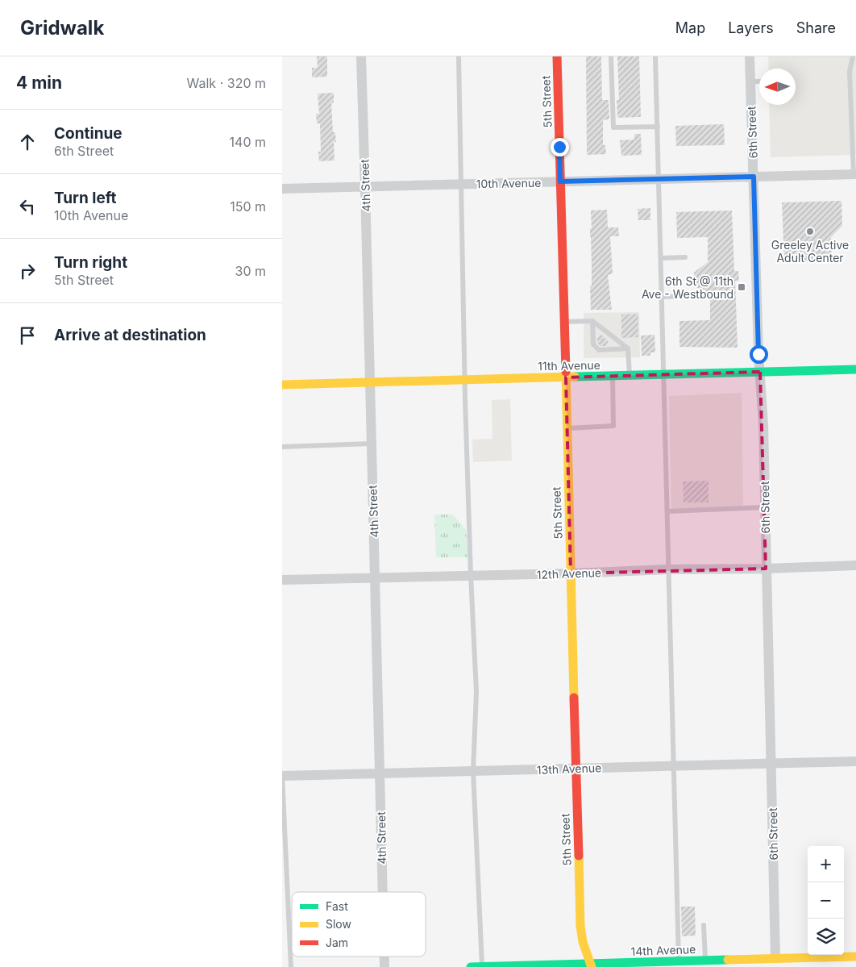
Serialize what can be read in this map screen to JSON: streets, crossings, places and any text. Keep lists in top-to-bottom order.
{
  "streets": {
    "main road": ["5th Street", "11th Avenue", "14th Avenue"],
    "street": [
      "6th Street",
      "10th Avenue",
      "4th Street",
      "12th Avenue",
      "13th Avenue"
    ]
  },
  "crossings": [
    ["5th Street", "10th Avenue"],
    ["5th Street", "11th Avenue"],
    ["5th Street", "12th Avenue"],
    ["5th Street", "13th Avenue"],
    ["5th Street", "14th Avenue"],
    ["6th Street", "10th Avenue"],
    ["6th Street", "11th Avenue"],
    ["6th Street", "12th Avenue"],
    ["6th Street", "13th Avenue"],
    ["6th Street", "14th Avenue"],
    ["10th Avenue", "4th Street"],
    ["4th Street", "11th Avenue"],
    ["4th Street", "12th Avenue"],
    ["4th Street", "13th Avenue"]
  ],
  "places": {
    "other": ["Greeley Active Adult Center"],
    "transit": ["6th St @ 11th Ave - Westbound"]
  },
  "legend": ["Fast", "Slow", "Jam"],
  "north": "left",
  "page": {
    "header": "Gridwalk",
    "nav": ["Map", "Layers", "Share"],
    "heading": ["4 min", "Walk · 320 m"],
    "list": [
      ["Continue", "6th Street", "140 m"],
      ["Turn left", "10th Avenue", "150 m"],
      ["Turn right", "5th Street", "30 m"],
      "Arrive at destination"
    ],
    "map_buttons": ["+", "−"]
  }
}
